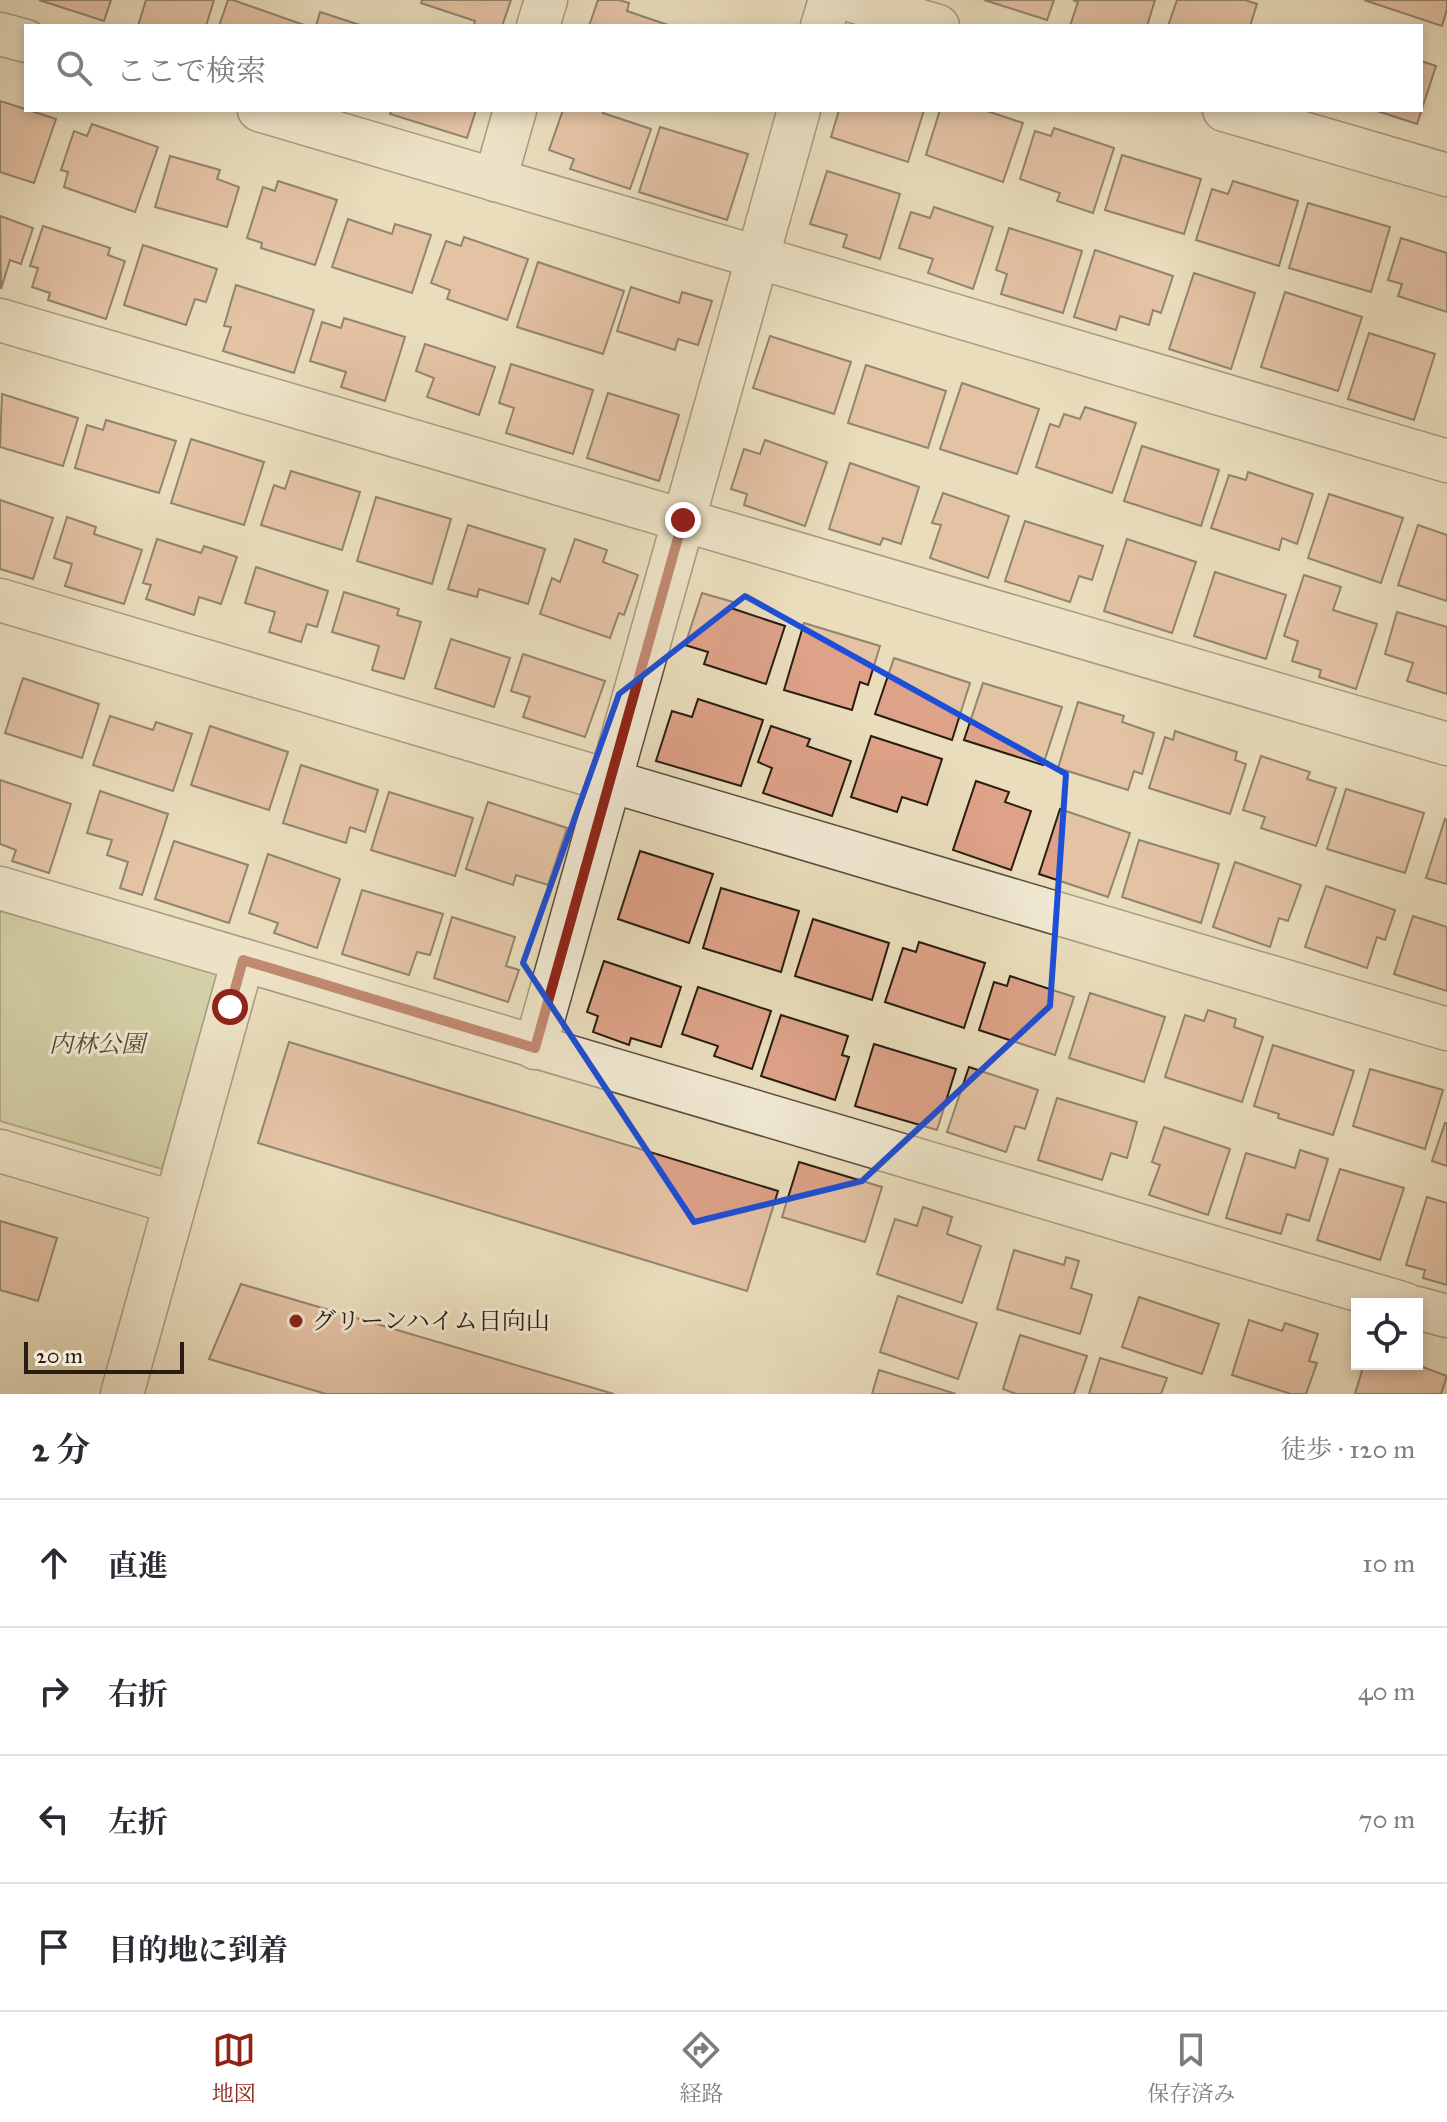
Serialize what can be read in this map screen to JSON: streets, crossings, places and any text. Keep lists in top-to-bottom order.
{
  "parks": ["内林公園"],
  "places": ["グリーンハイム日向山"],
  "scale_bar": "20 m",
  "page": {
    "search": "ここで検索",
    "scale": "20 m",
    "heading": ["2 分", "徒歩 · 120 m"],
    "list": [
      ["直進", "10 m"],
      ["右折", "40 m"],
      ["左折", "70 m"],
      "目的地に到着"
    ],
    "nav": ["地図", "経路", "保存済み"]
  }
}
